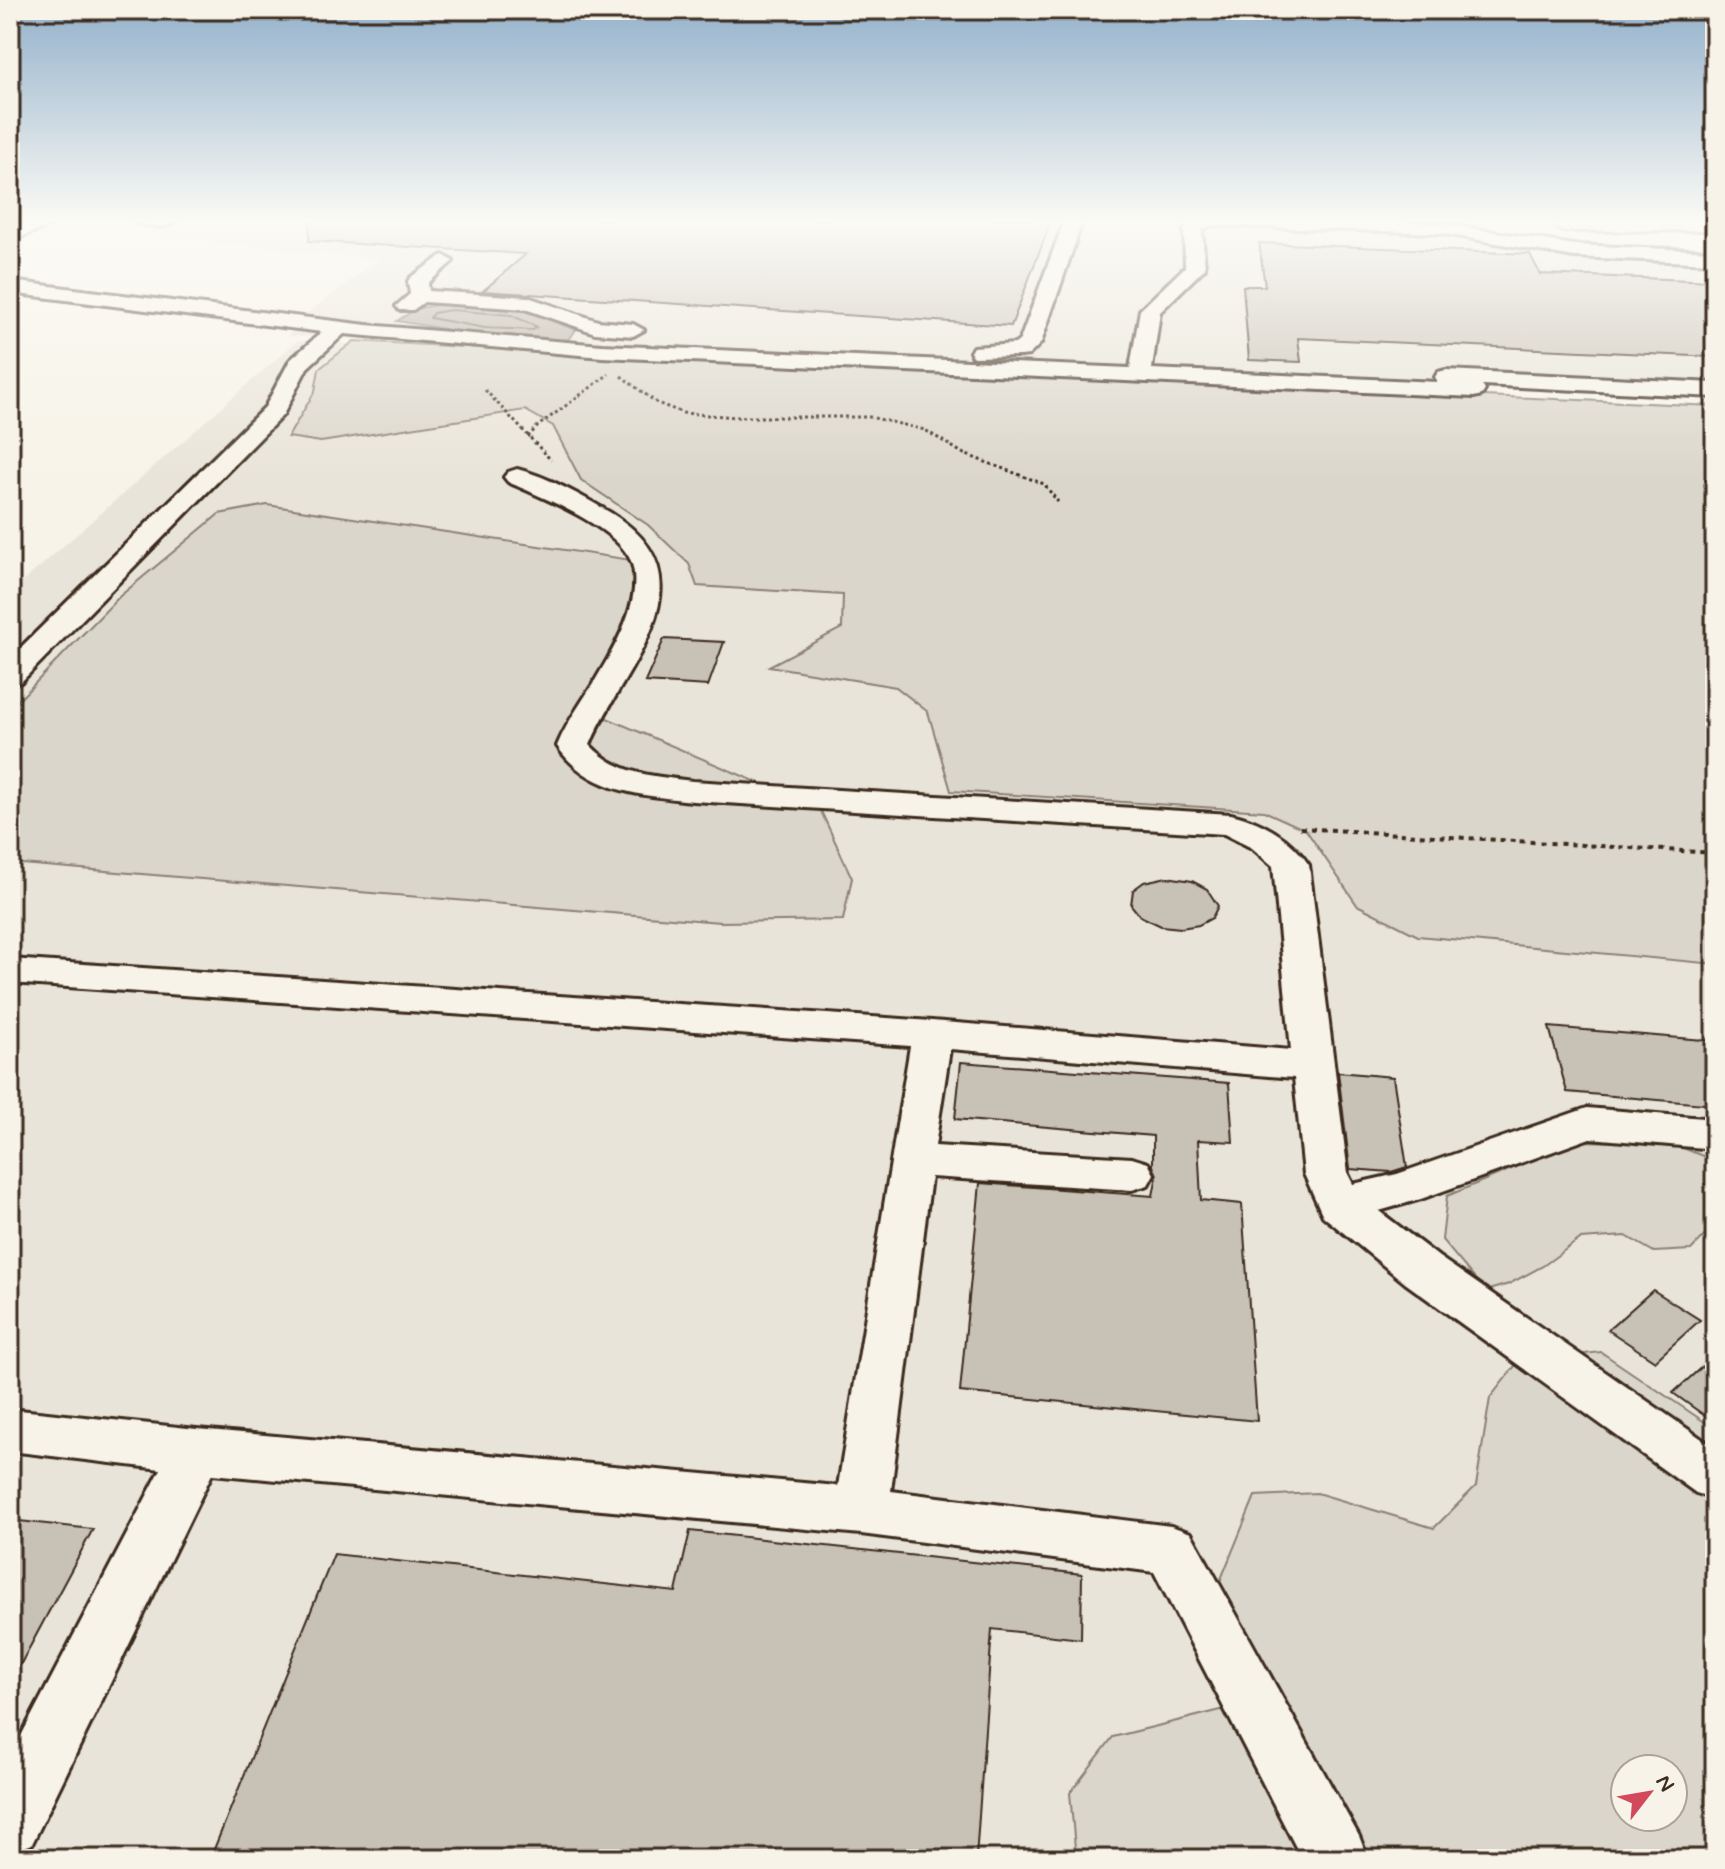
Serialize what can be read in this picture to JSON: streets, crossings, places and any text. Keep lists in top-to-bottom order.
{
  "north": "top right"
}
